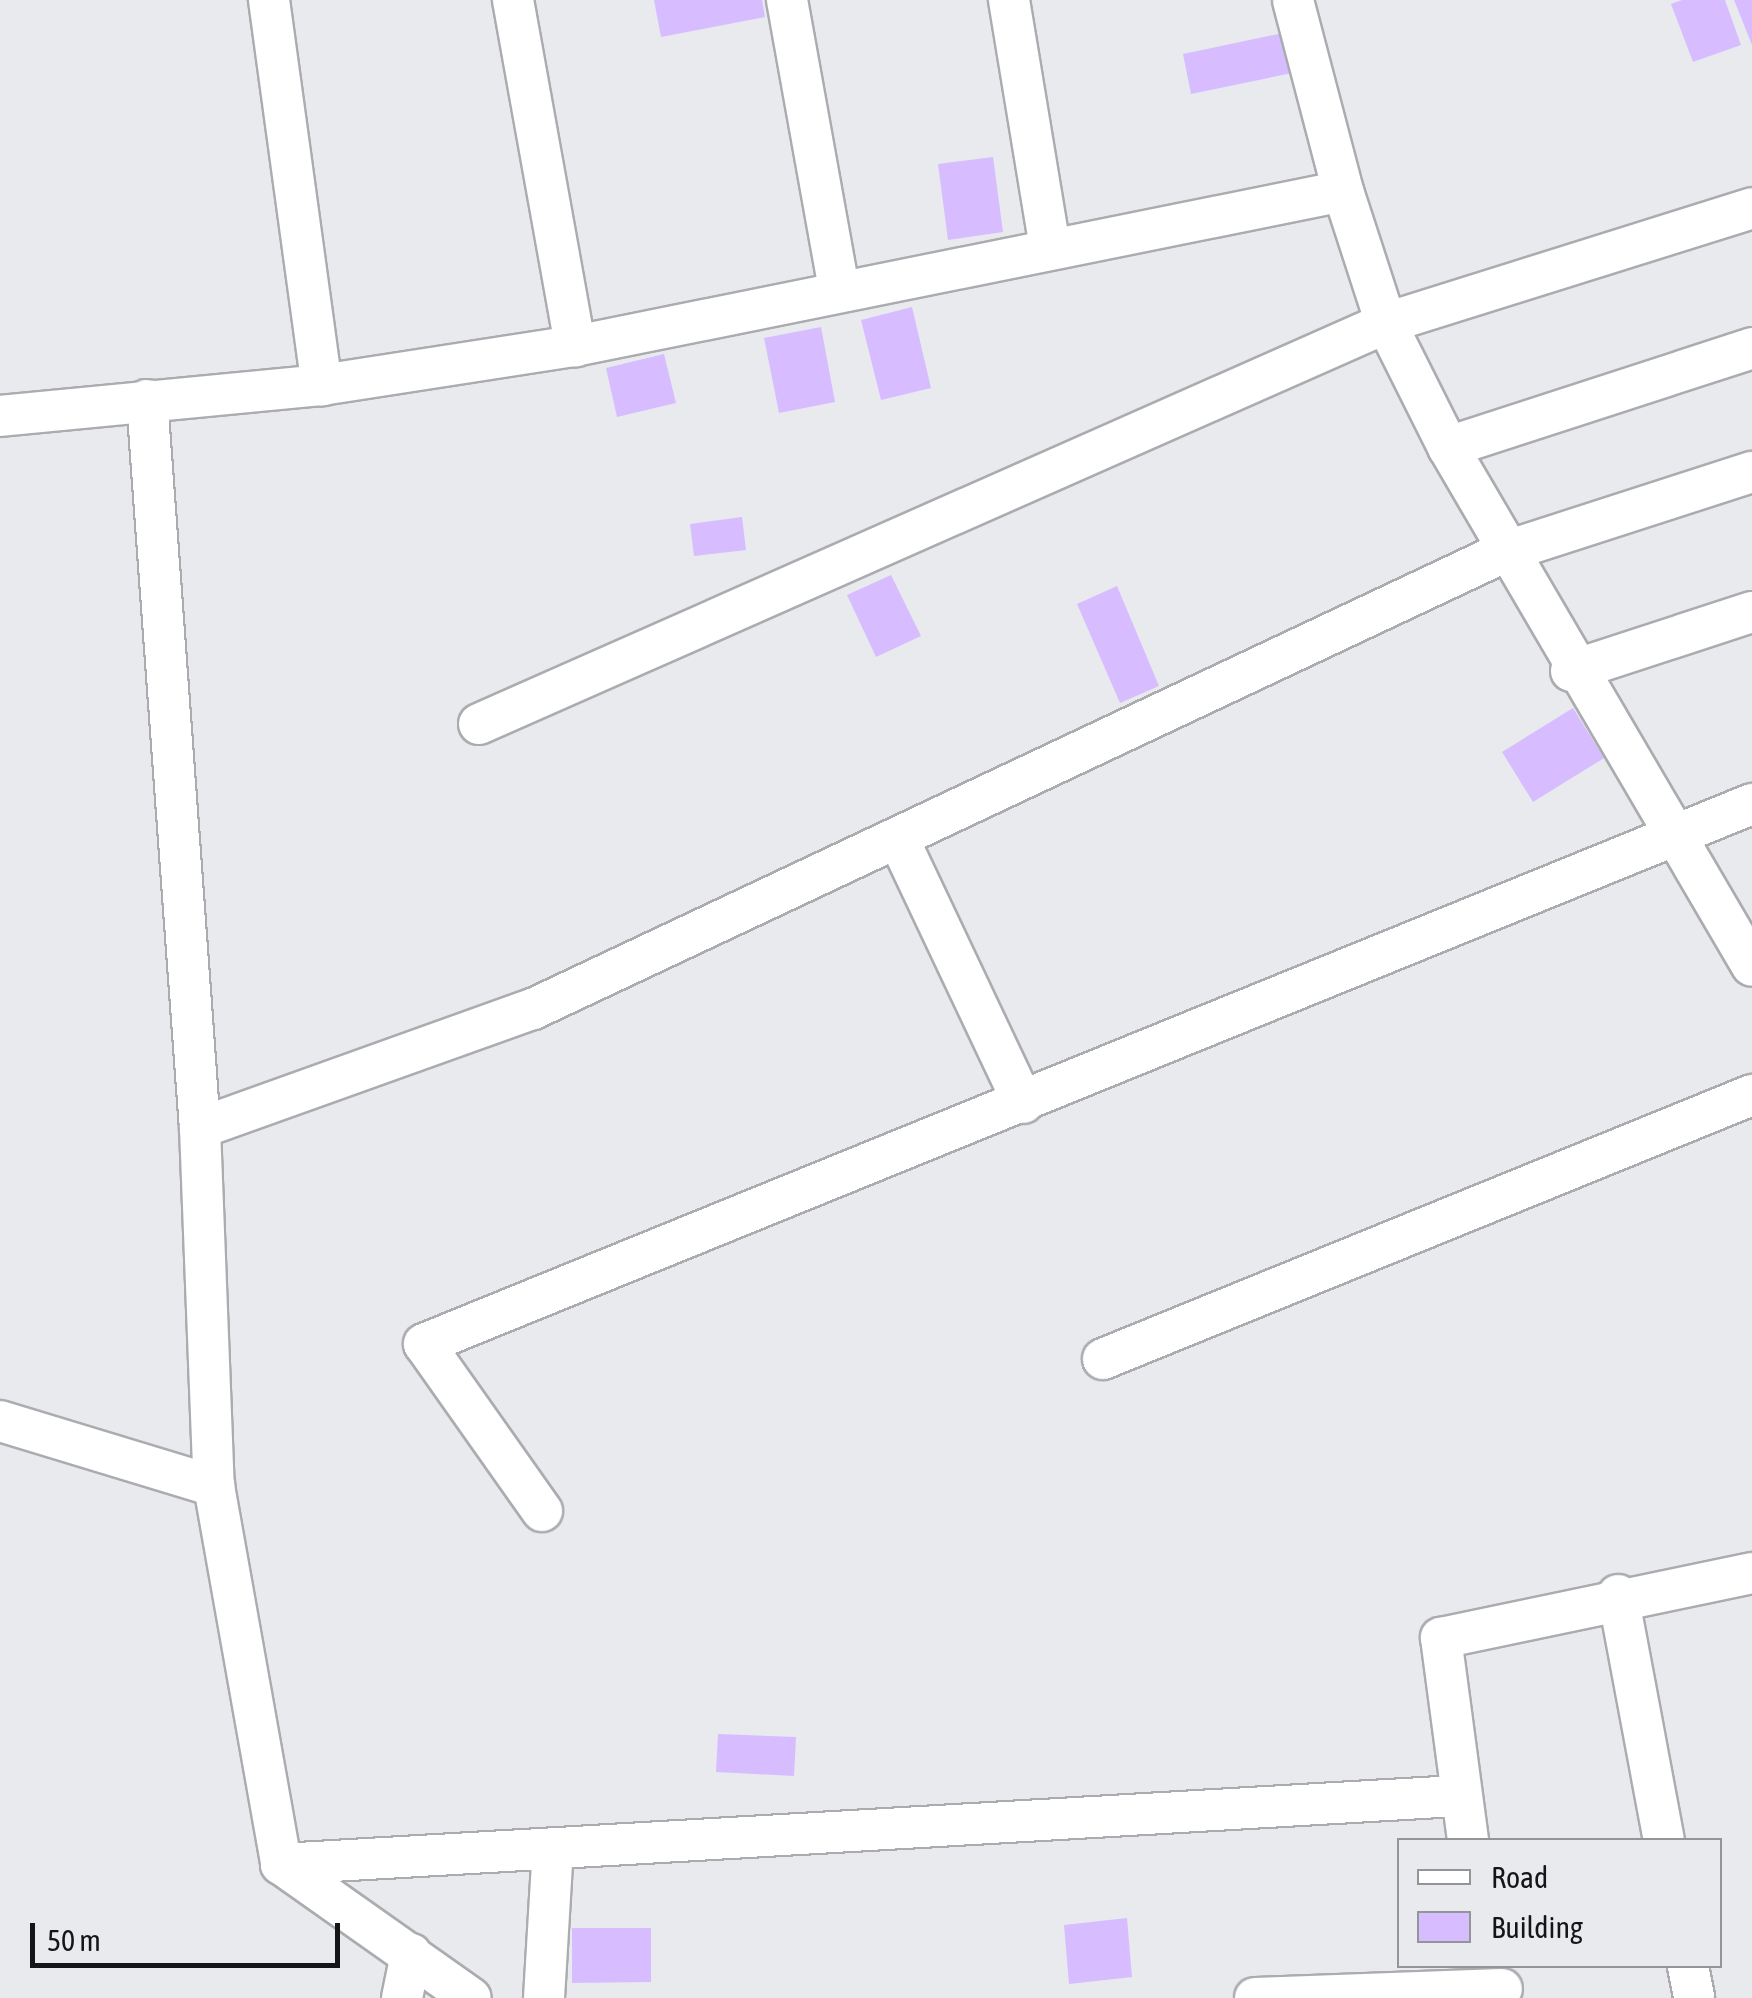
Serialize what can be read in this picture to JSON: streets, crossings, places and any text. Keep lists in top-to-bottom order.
{
  "legend": ["Road", "Building"],
  "scale_bar": "50 m"
}
